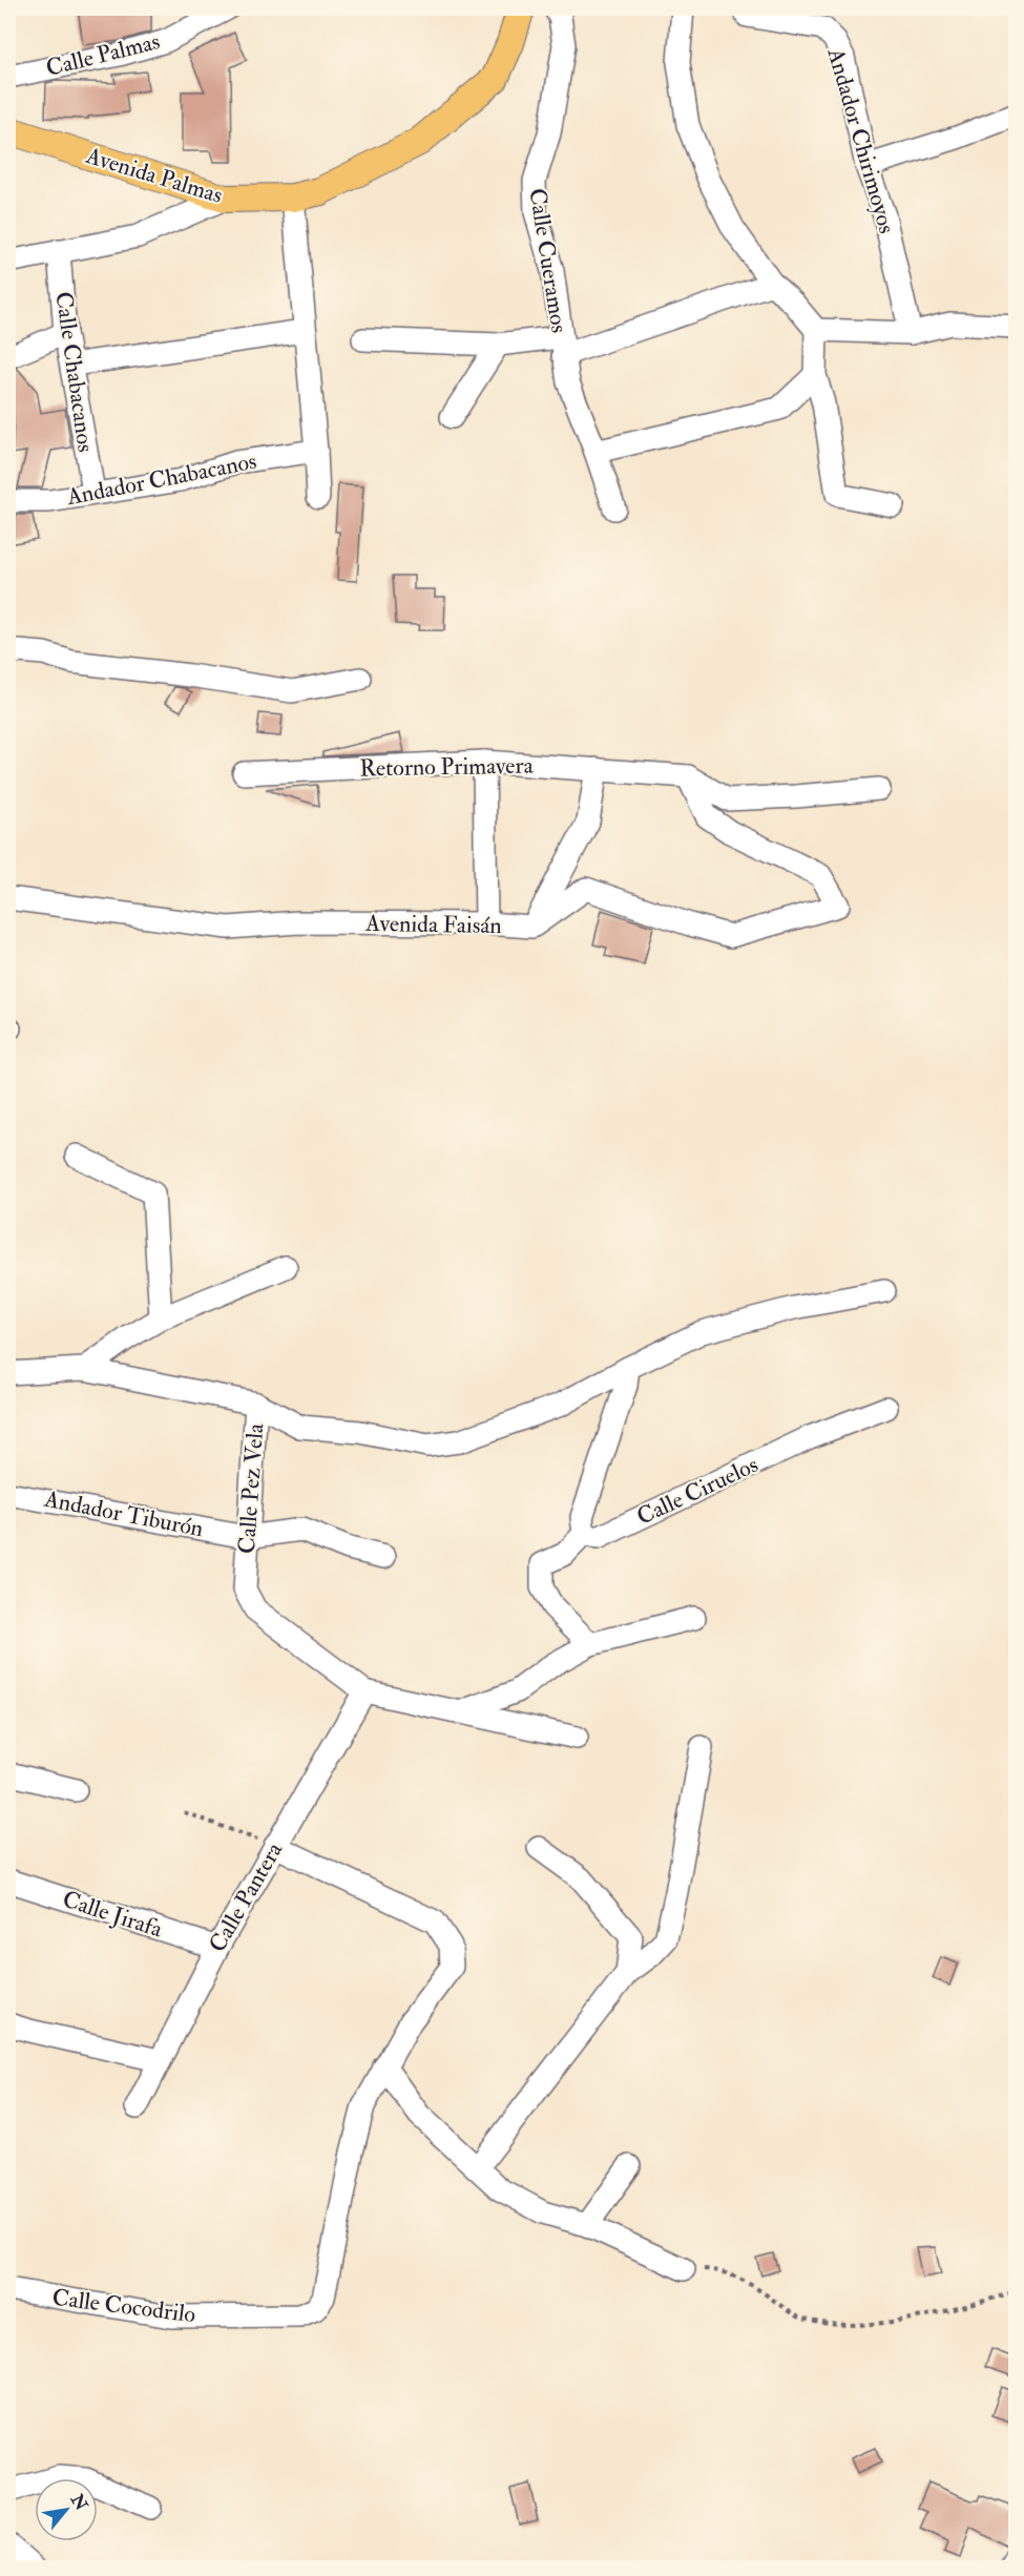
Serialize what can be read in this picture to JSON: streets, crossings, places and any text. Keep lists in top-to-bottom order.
{
  "streets": {
    "main road": ["Avenida Palmas"],
    "street": [
      "Calle Palmas",
      "Andador Chirimoyos",
      "Calle Cueramos",
      "Calle Chabacanos",
      "Andador Chabacanos",
      "Retorno Primavera",
      "Avenida Faisán",
      "Calle Pez Vela",
      "Calle Ciruelos",
      "Andador Tiburón",
      "Calle Pantera",
      "Calle Jirafa",
      "Calle Cocodrilo"
    ]
  },
  "crossings": [
    ["Calle Chabacanos", "Andador Chabacanos"],
    ["Retorno Primavera", "Avenida Faisán"],
    ["Calle Pez Vela", "Andador Tiburón"],
    ["Calle Pez Vela", "Calle Pantera"],
    ["Calle Pantera", "Calle Jirafa"]
  ],
  "north": "top right"
}
